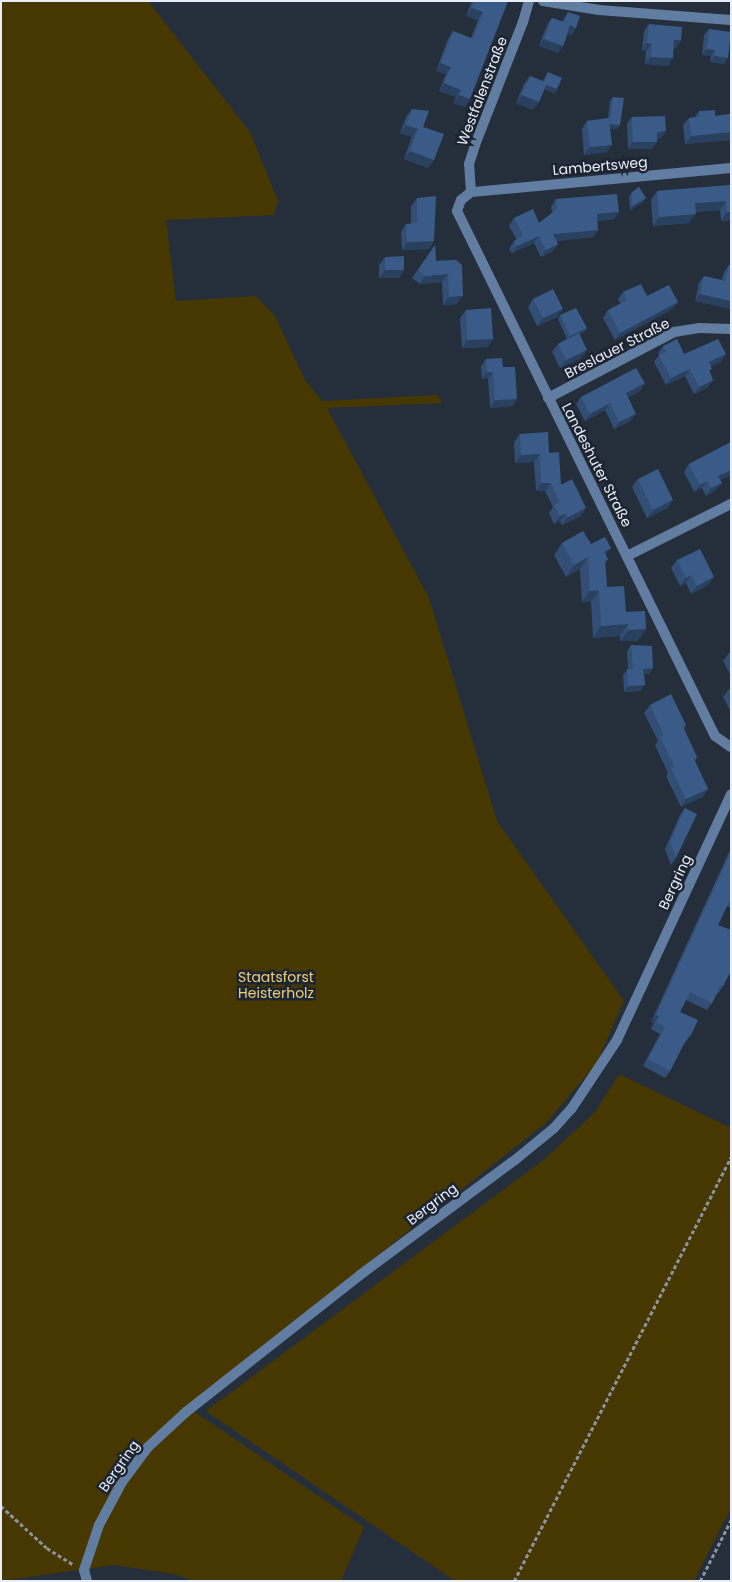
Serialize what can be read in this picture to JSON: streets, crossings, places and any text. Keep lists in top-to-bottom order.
{
  "streets": {
    "street": [
      "Westfalenstraße",
      "Lambertsweg",
      "Breslauer Straße",
      "Landeshuter Straße",
      "Bergring"
    ]
  },
  "crossings": [
    ["Westfalenstraße", "Lambertsweg"],
    ["Westfalenstraße", "Landeshuter Straße"],
    ["Lambertsweg", "Landeshuter Straße"],
    ["Breslauer Straße", "Landeshuter Straße"]
  ],
  "parks": ["Staatsforst Heisterholz"]
}
